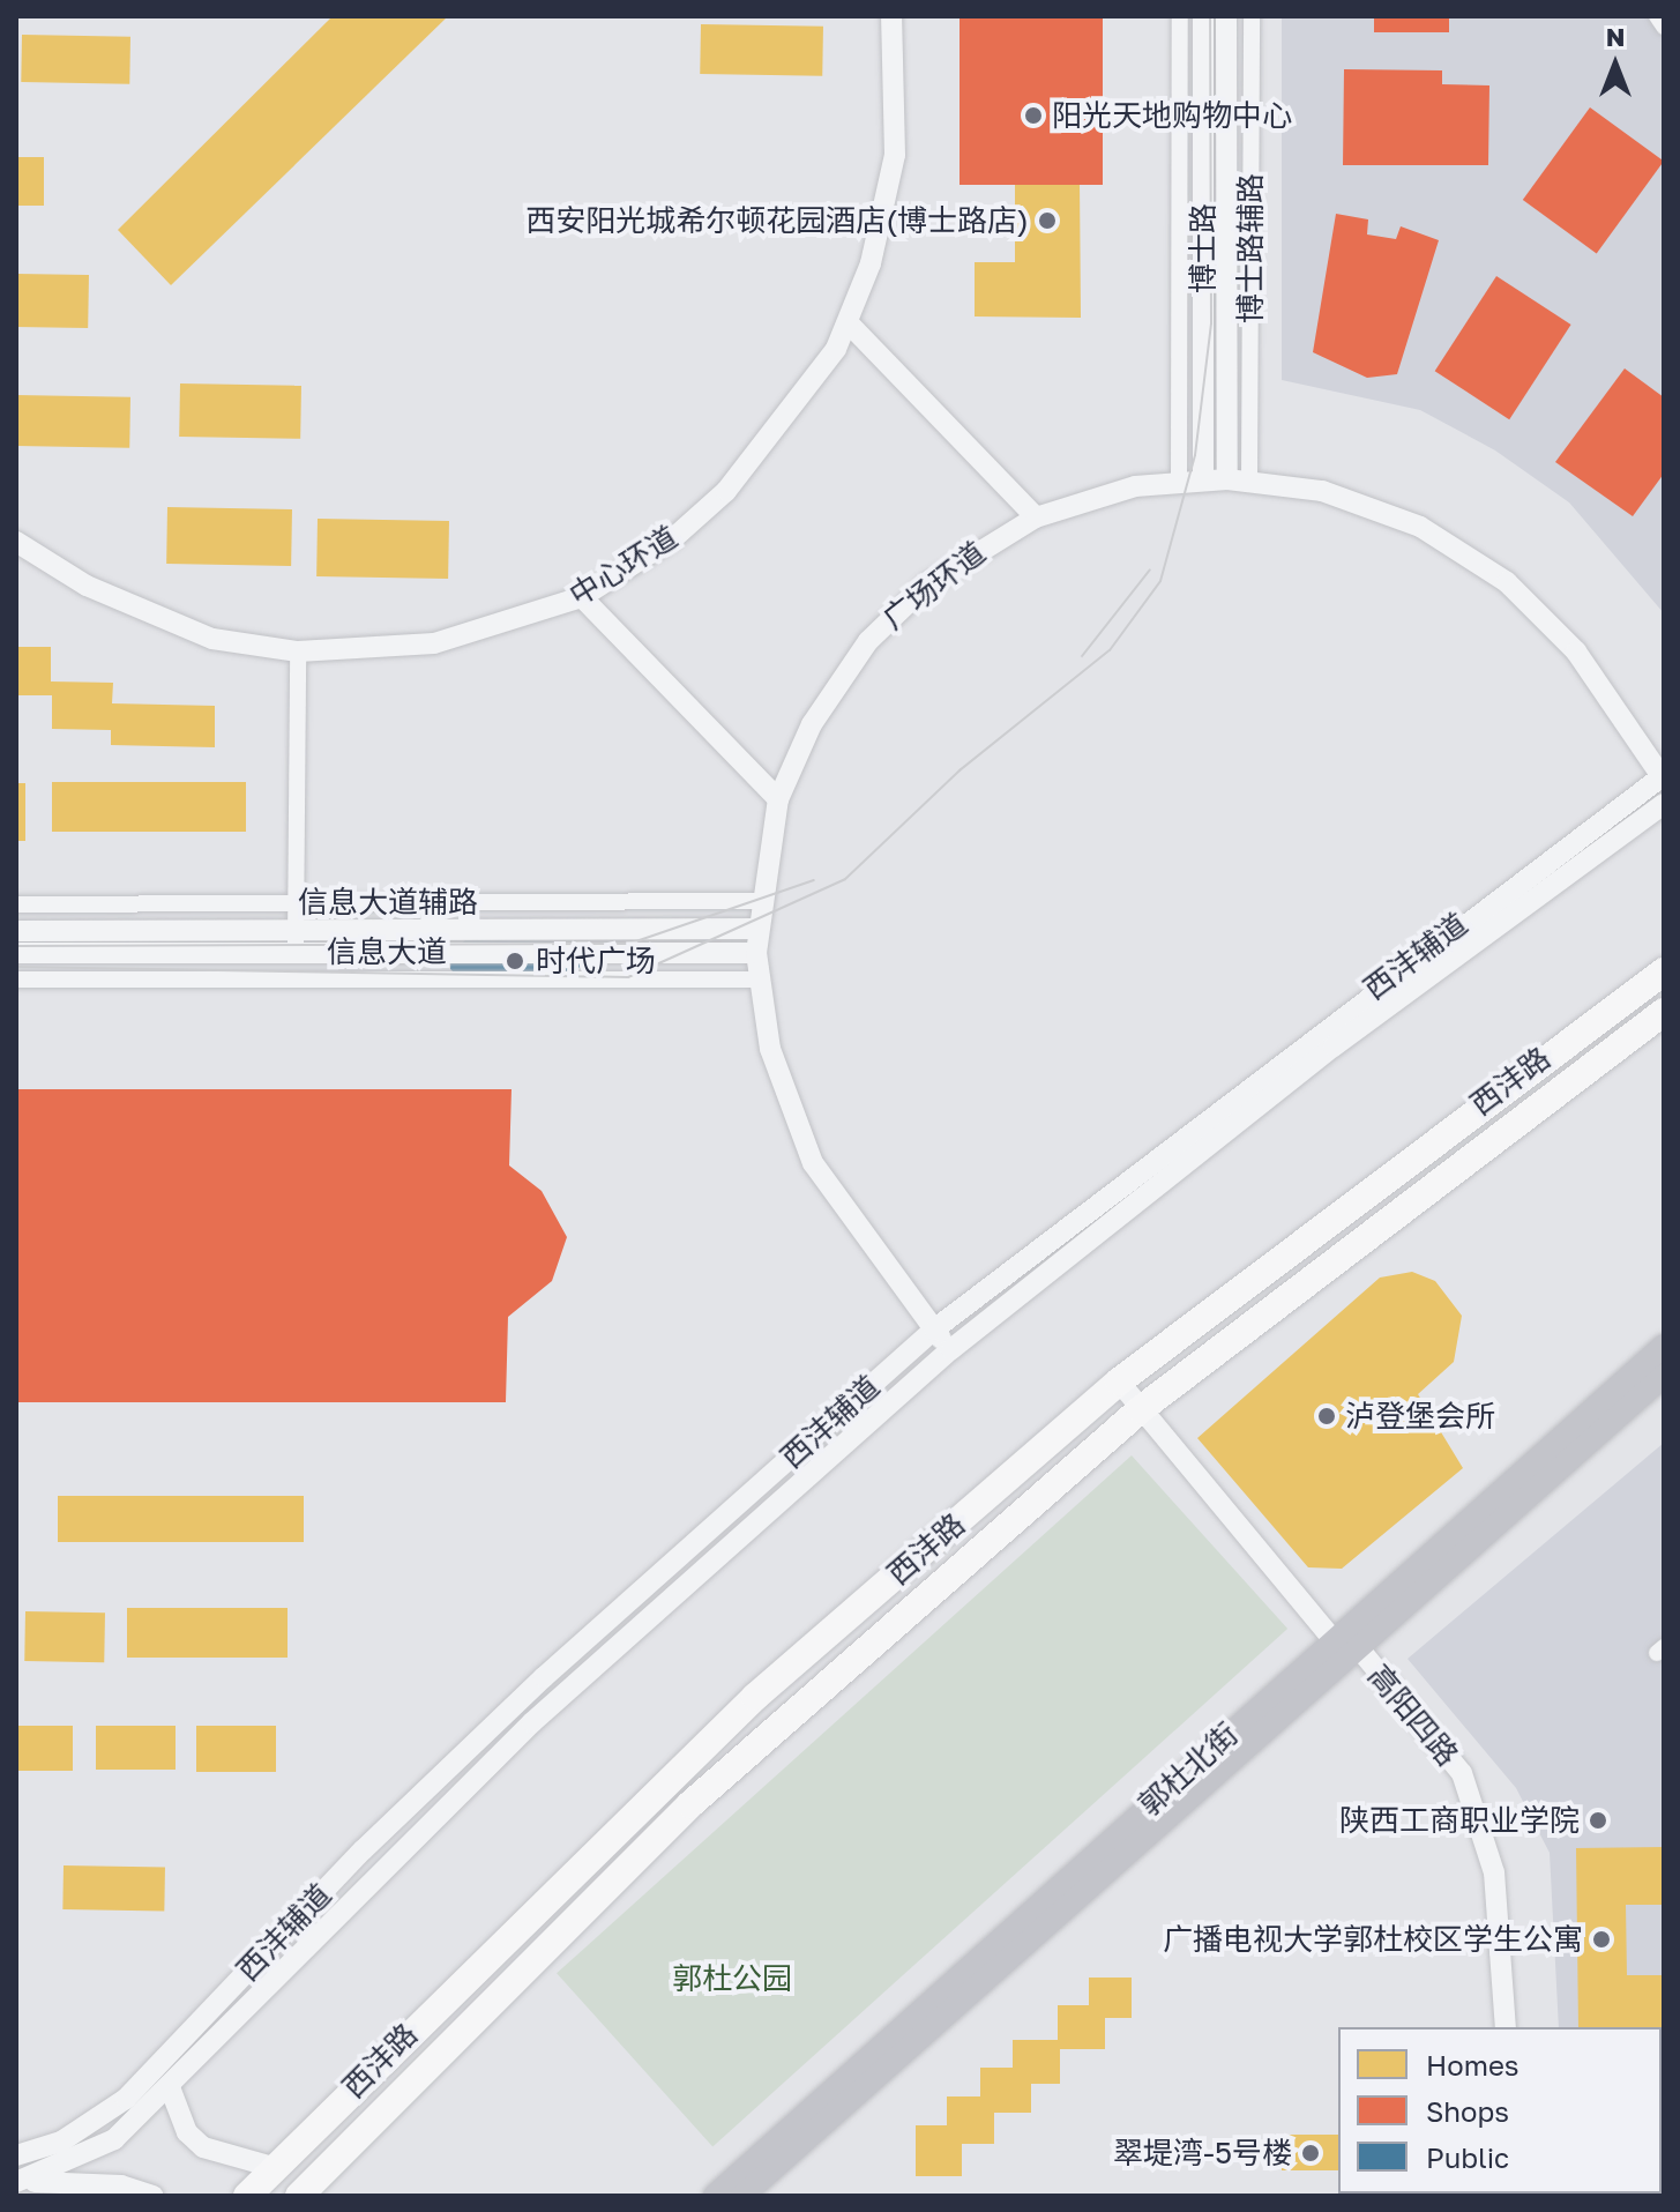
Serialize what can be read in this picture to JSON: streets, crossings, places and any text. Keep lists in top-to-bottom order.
{
  "streets": {
    "highway": ["西沣路"],
    "main road": ["郭杜北街"],
    "street": [
      "博士路",
      "博士路辅路",
      "中心环道",
      "广场环道",
      "信息大道辅路",
      "信息大道",
      "西沣辅道",
      "高阳四路"
    ]
  },
  "crossings": [
    ["博士路", "博士路辅路"],
    ["博士路", "广场环道"],
    ["博士路辅路", "广场环道"],
    ["广场环道", "信息大道辅路"],
    ["广场环道", "信息大道"],
    ["广场环道", "西沣辅道"],
    ["高阳四路", "郭杜北街"]
  ],
  "parks": ["郭杜公园"],
  "places": [
    "阳光天地购物中心",
    "西安阳光城希尔顿花园酒店(博士路店)",
    "时代广场",
    "泸登堡会所",
    "陕西工商职业学院",
    "广播电视大学郭杜校区学生公寓",
    "翠堤湾-5号楼"
  ],
  "legend": ["Homes", "Shops", "Public"],
  "north": "top"
}
